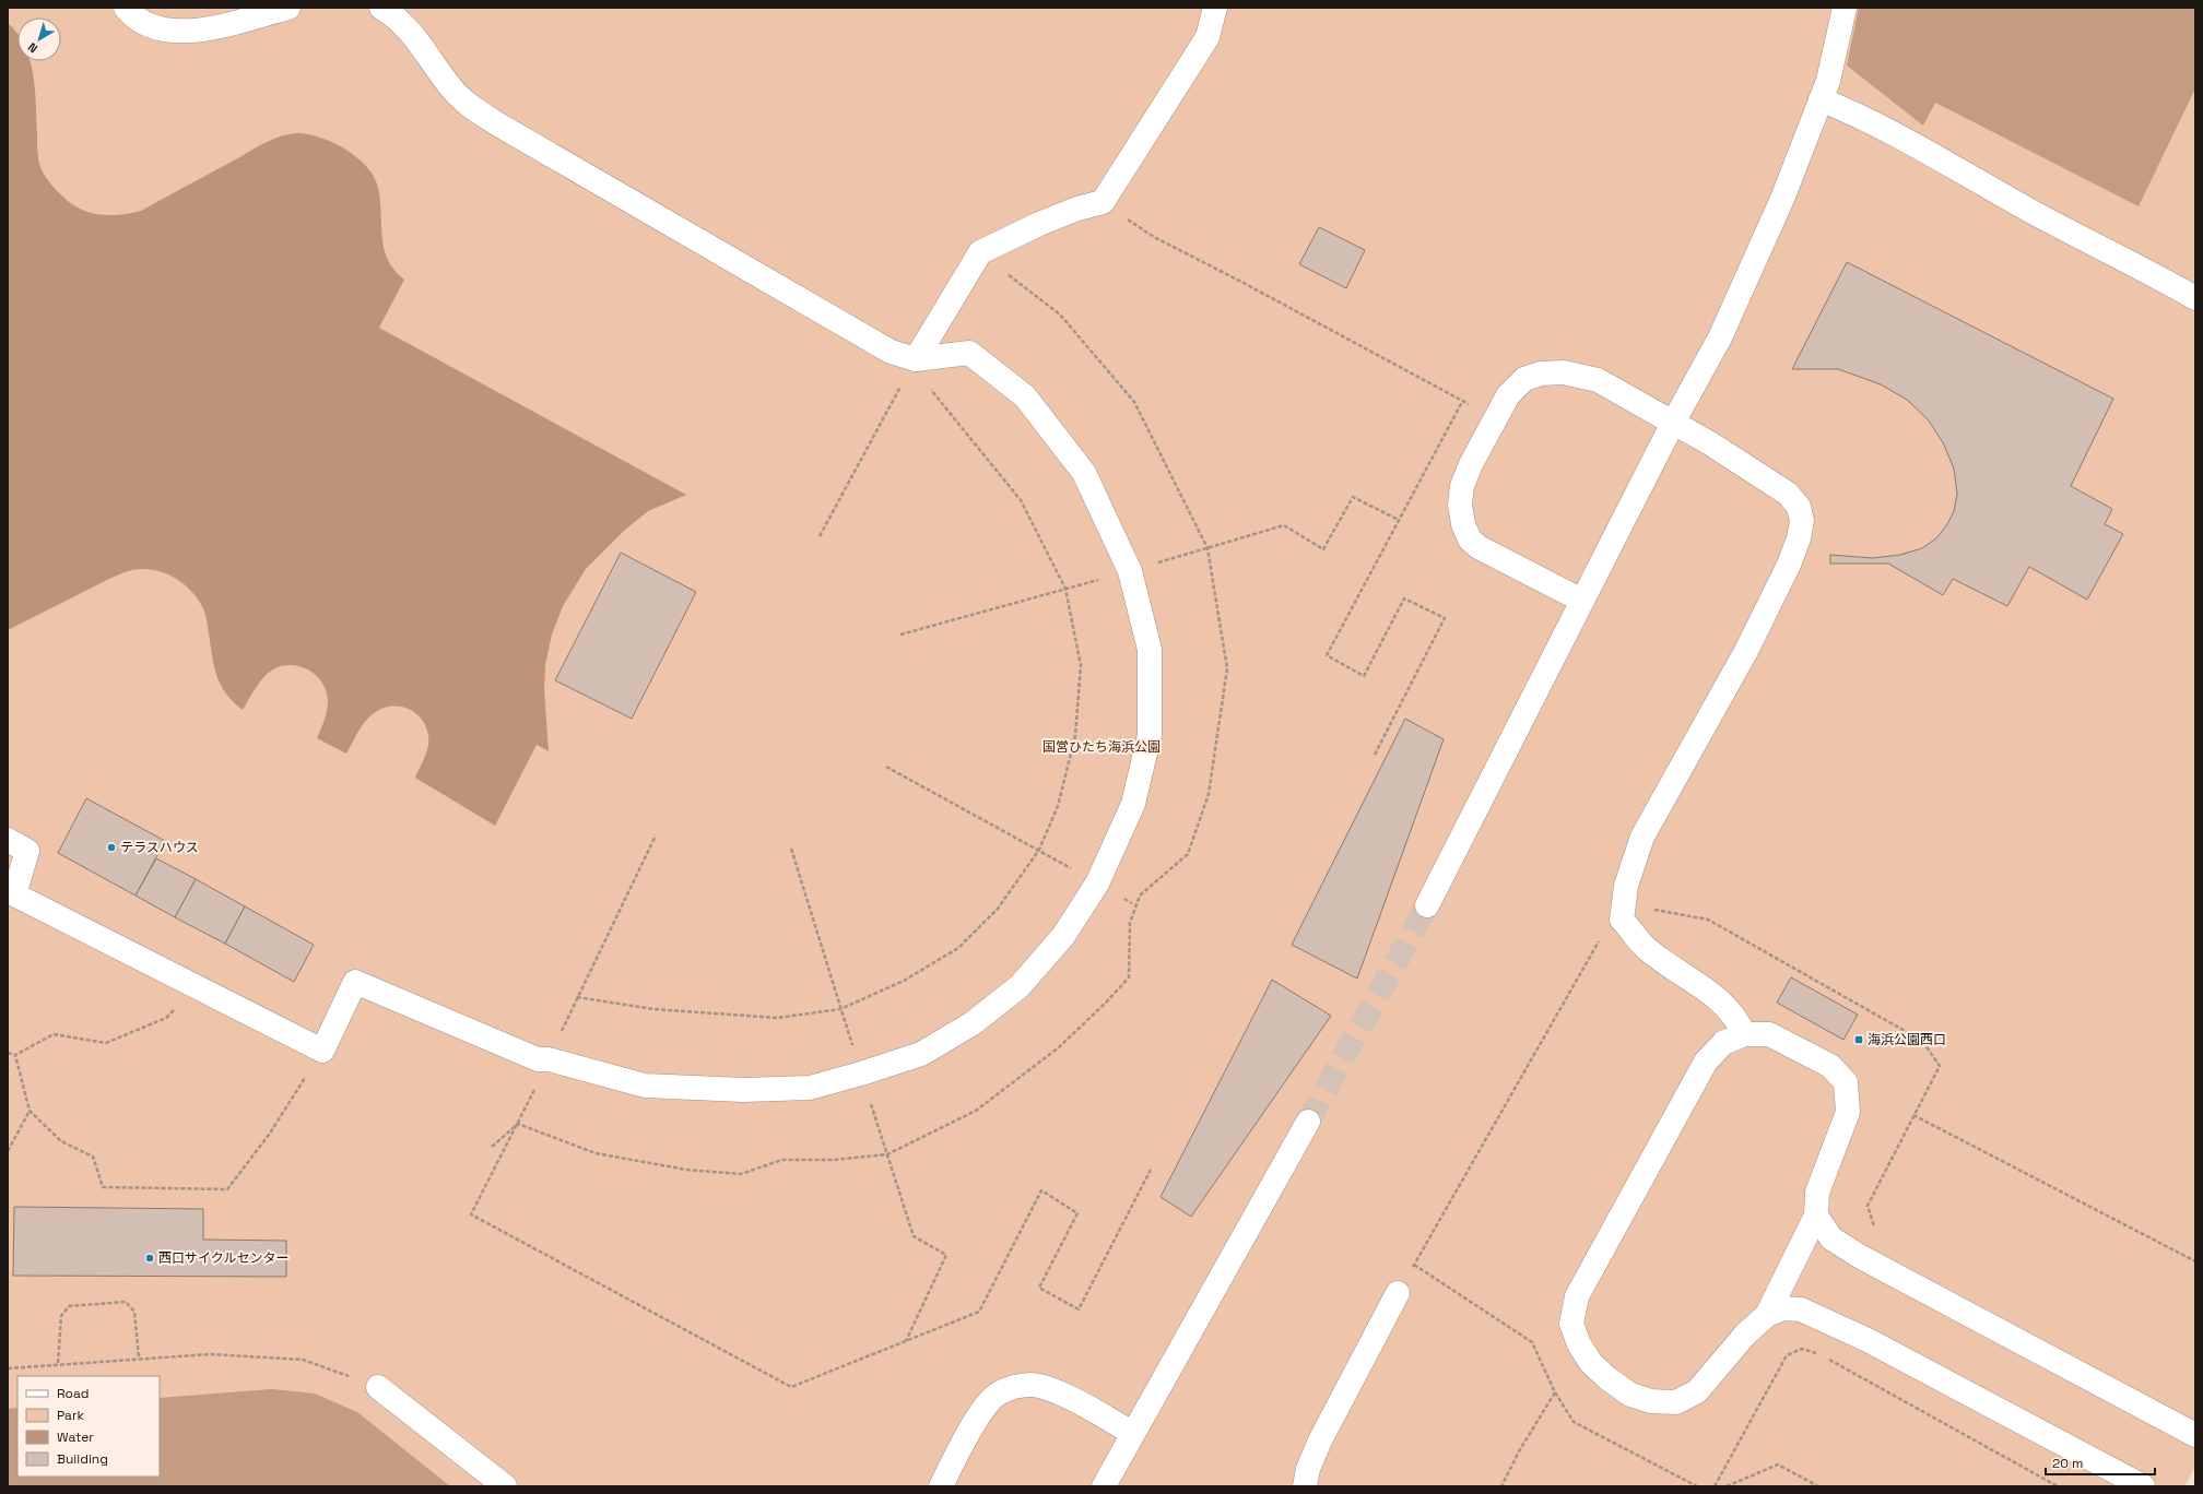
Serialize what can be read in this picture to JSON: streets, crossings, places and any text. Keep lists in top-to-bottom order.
{
  "parks": ["国営ひたち海浜公園"],
  "places": {
    "other": ["テラスハウス", "西口サイクルセンター"],
    "transit": ["海浜公園西口"]
  },
  "legend": [
    "Road",
    "Park",
    "Water",
    "Building"
  ],
  "scale_bar": "20 m",
  "north": "bottom left"
}
